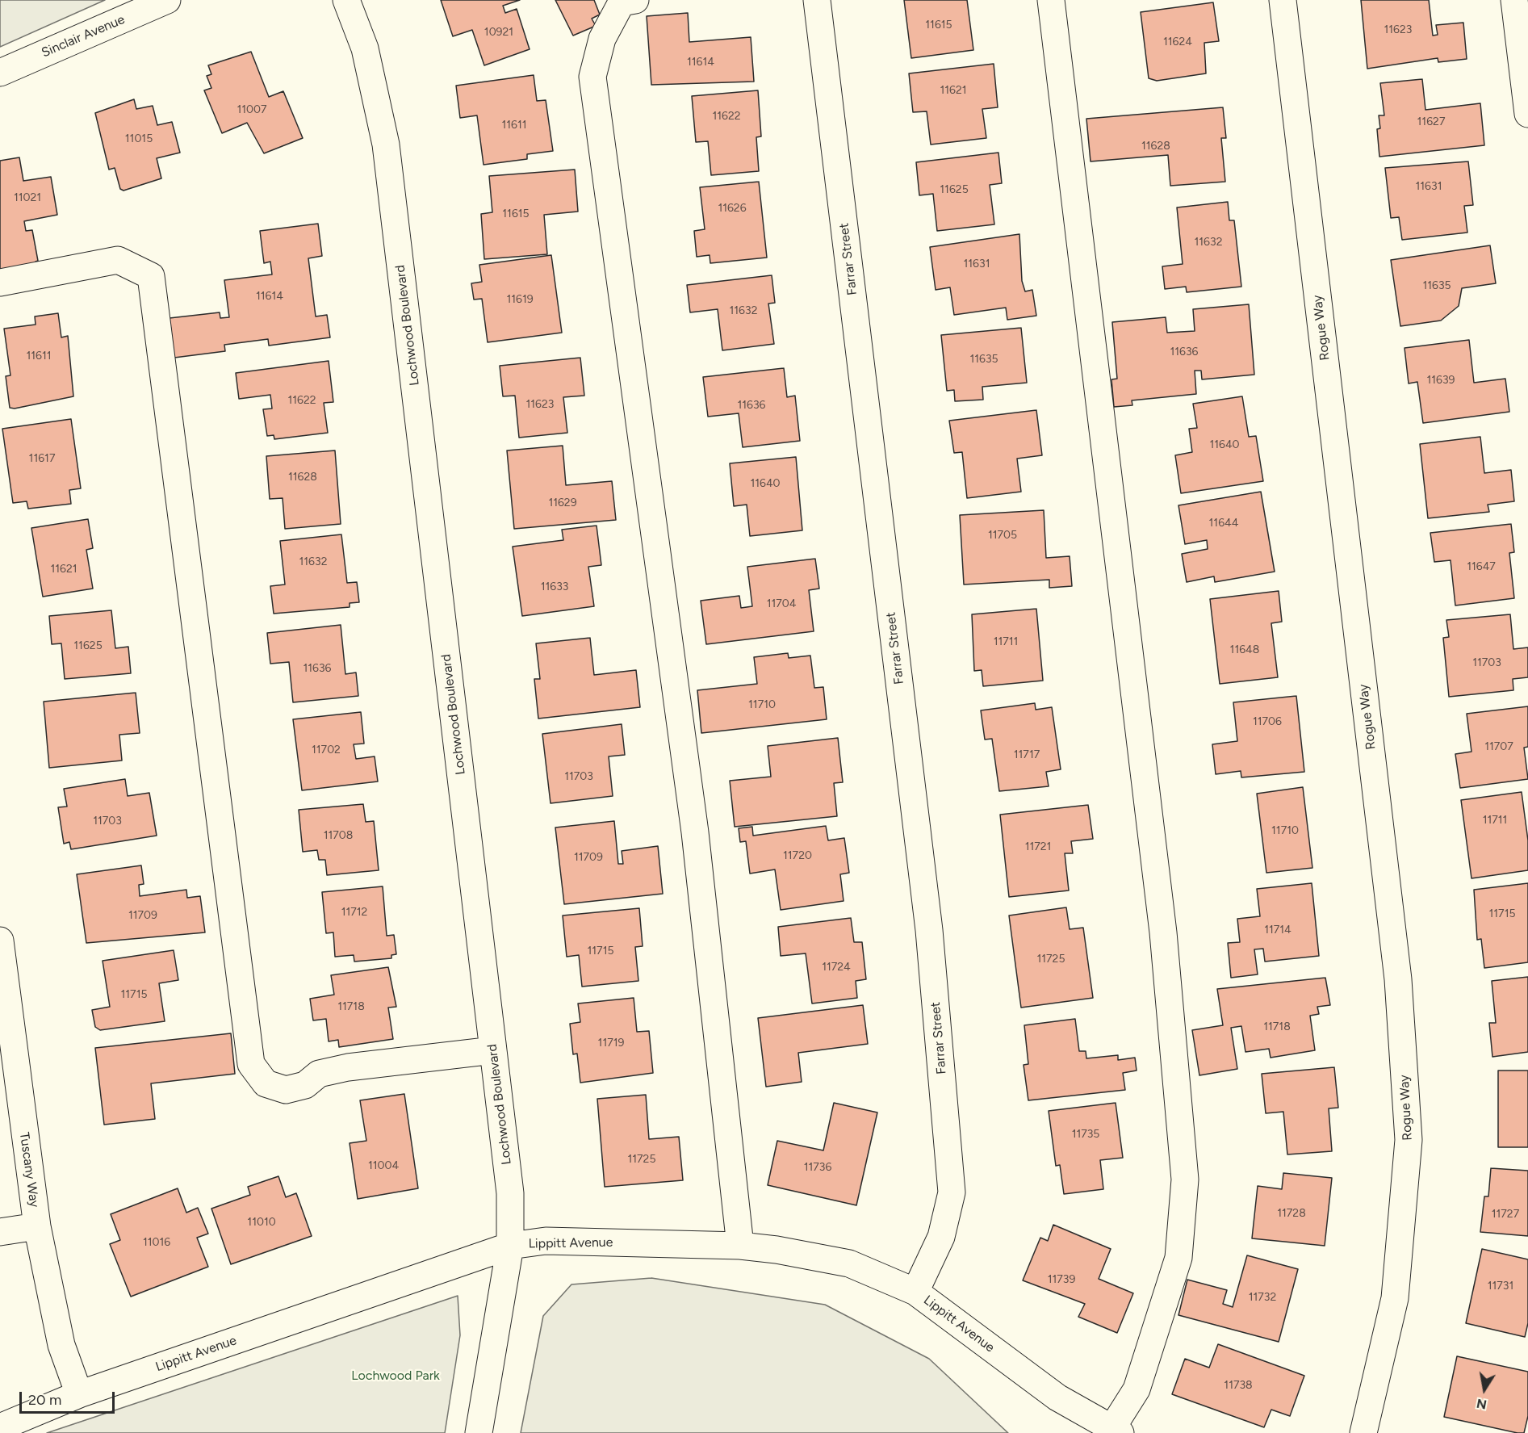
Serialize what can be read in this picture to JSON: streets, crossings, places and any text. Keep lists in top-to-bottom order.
{
  "streets": {
    "street": [
      "Sinclair Avenue",
      "Farrar Street",
      "Lochwood Boulevard",
      "Rogue Way",
      "Tuscany Way",
      "Lippitt Avenue"
    ]
  },
  "crossings": [
    ["Farrar Street", "Lippitt Avenue"],
    ["Lochwood Boulevard", "Lippitt Avenue"],
    ["Tuscany Way", "Lippitt Avenue"]
  ],
  "parks": ["Lochwood Park"],
  "house_numbers": [
    "11615",
    "11623",
    "10921",
    "11624",
    "11614",
    "11621",
    "11007",
    "11622",
    "11627",
    "11611",
    "11015",
    "11628",
    "11631",
    "11625",
    "11021",
    "11626",
    "11615",
    "11632",
    "11631",
    "11635",
    "11614",
    "11619",
    "11632",
    "11636",
    "11611",
    "11635",
    "11639",
    "11622",
    "11623",
    "11636",
    "11640",
    "11617",
    "11628",
    "11640",
    "11629",
    "11644",
    "11705",
    "11632",
    "11647",
    "11621",
    "11633",
    "11704",
    "11711",
    "11625",
    "11648",
    "11703",
    "11636",
    "11710",
    "11706",
    "11707",
    "11702",
    "11717",
    "11703",
    "11711",
    "11703",
    "11710",
    "11708",
    "11721",
    "11720",
    "11709",
    "11712",
    "11715",
    "11709",
    "11714",
    "11715",
    "11725",
    "11724",
    "11715",
    "11718",
    "11718",
    "11719",
    "11735",
    "11725",
    "11004",
    "11736",
    "11728",
    "11727",
    "11010",
    "11016",
    "11739",
    "11731",
    "11732",
    "11738"
  ],
  "scale_bar": "20 m",
  "north": "bottom"
}
